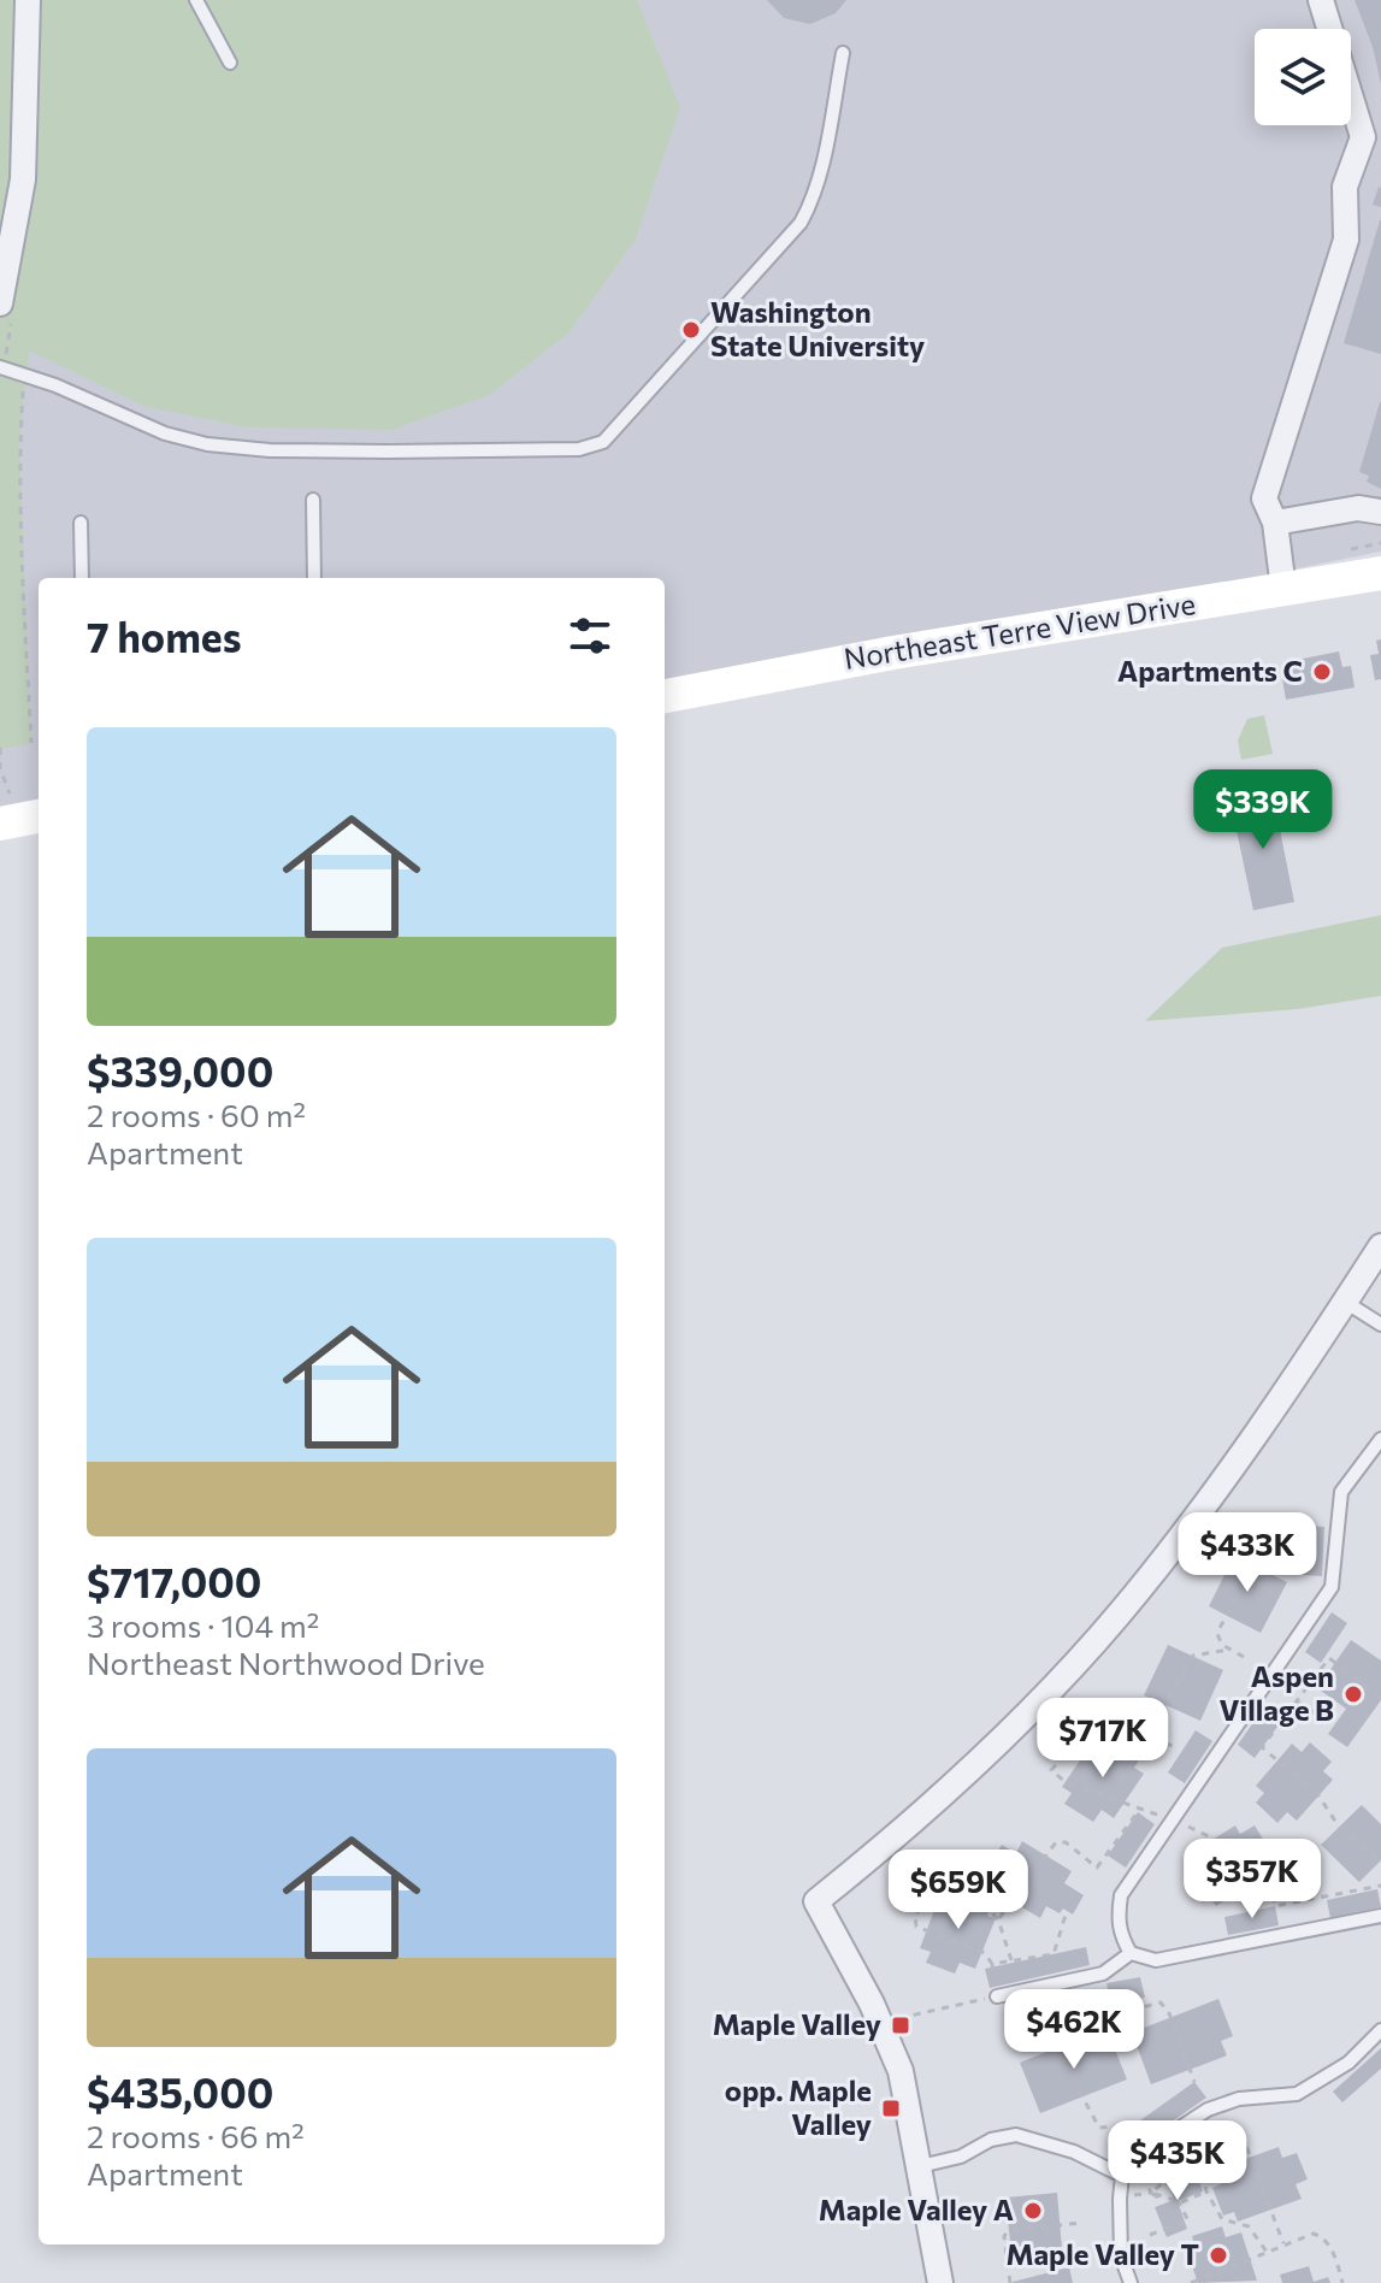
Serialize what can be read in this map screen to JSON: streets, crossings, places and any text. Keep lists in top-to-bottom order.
{
  "streets": {
    "main road": ["Northeast Terre View Drive"]
  },
  "places": {
    "other": [
      "Washington State University",
      "Apartments C",
      "Aspen Village B",
      "Maple Valley A",
      "Maple Valley T"
    ],
    "transit": ["Maple Valley", "opp. Maple Valley"]
  },
  "page": {
    "heading": "7 homes",
    "list": [
      {
        "name": "$339,000",
        "note": "2 rooms · 60 m² · Apartment"
      },
      {
        "name": "$717,000",
        "note": "3 rooms · 104 m² · Northeast Northwood Drive"
      },
      {
        "name": "$435,000",
        "note": "2 rooms · 66 m² · Apartment"
      }
    ],
    "price": [
      "$339K",
      "$433K",
      "$717K",
      "$357K",
      "$659K",
      "$462K",
      "$435K"
    ]
  }
}
